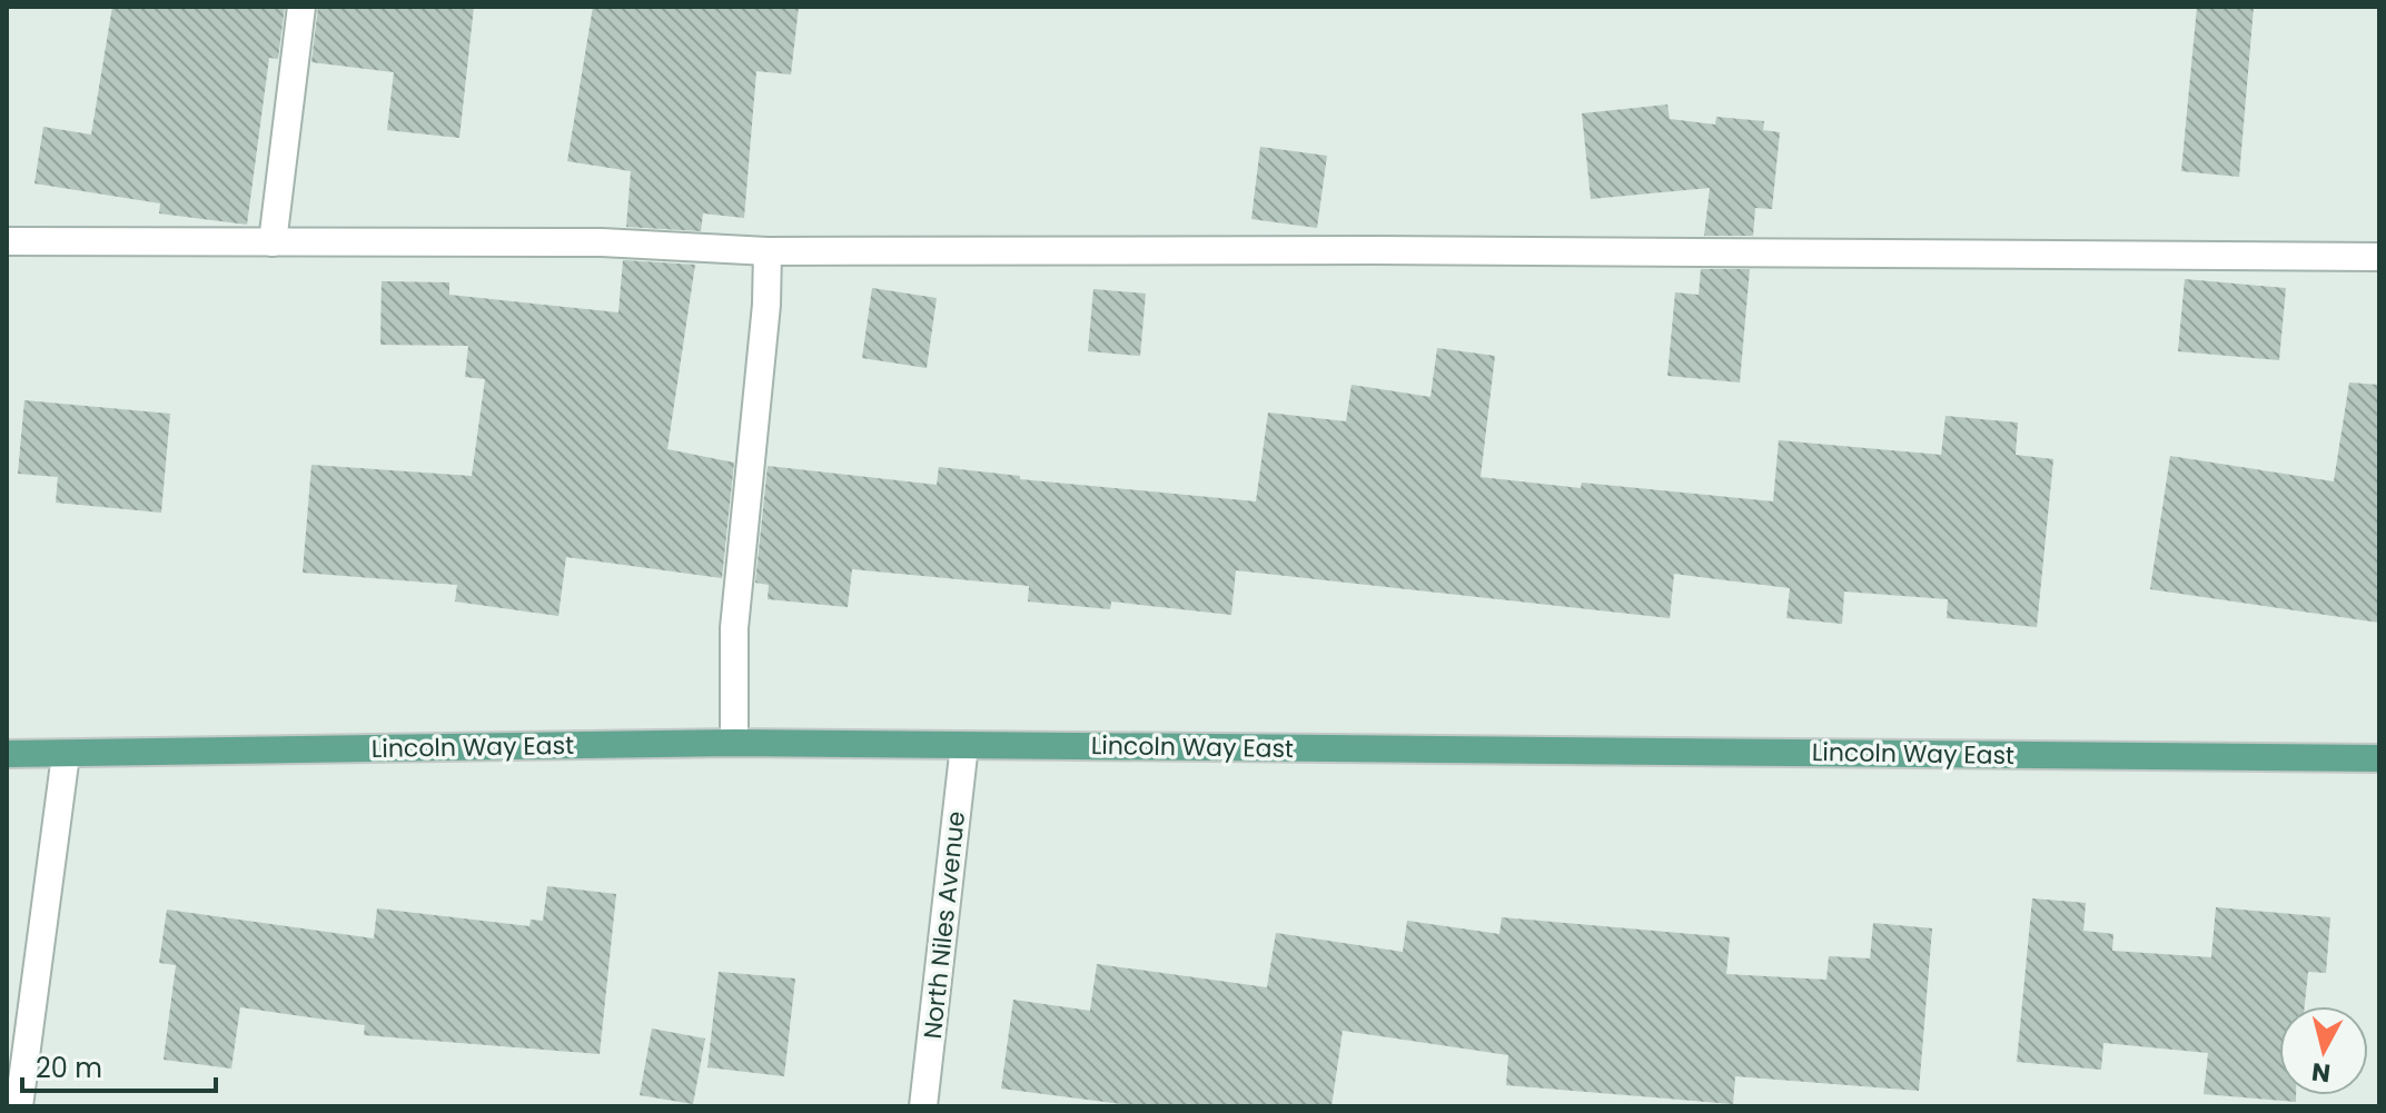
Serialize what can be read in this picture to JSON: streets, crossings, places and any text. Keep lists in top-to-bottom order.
{
  "streets": {
    "main road": ["Lincoln Way East"],
    "street": ["North Niles Avenue"]
  },
  "crossings": [
    ["Lincoln Way East", "North Niles Avenue"]
  ],
  "scale_bar": "20 m",
  "north": "bottom"
}
